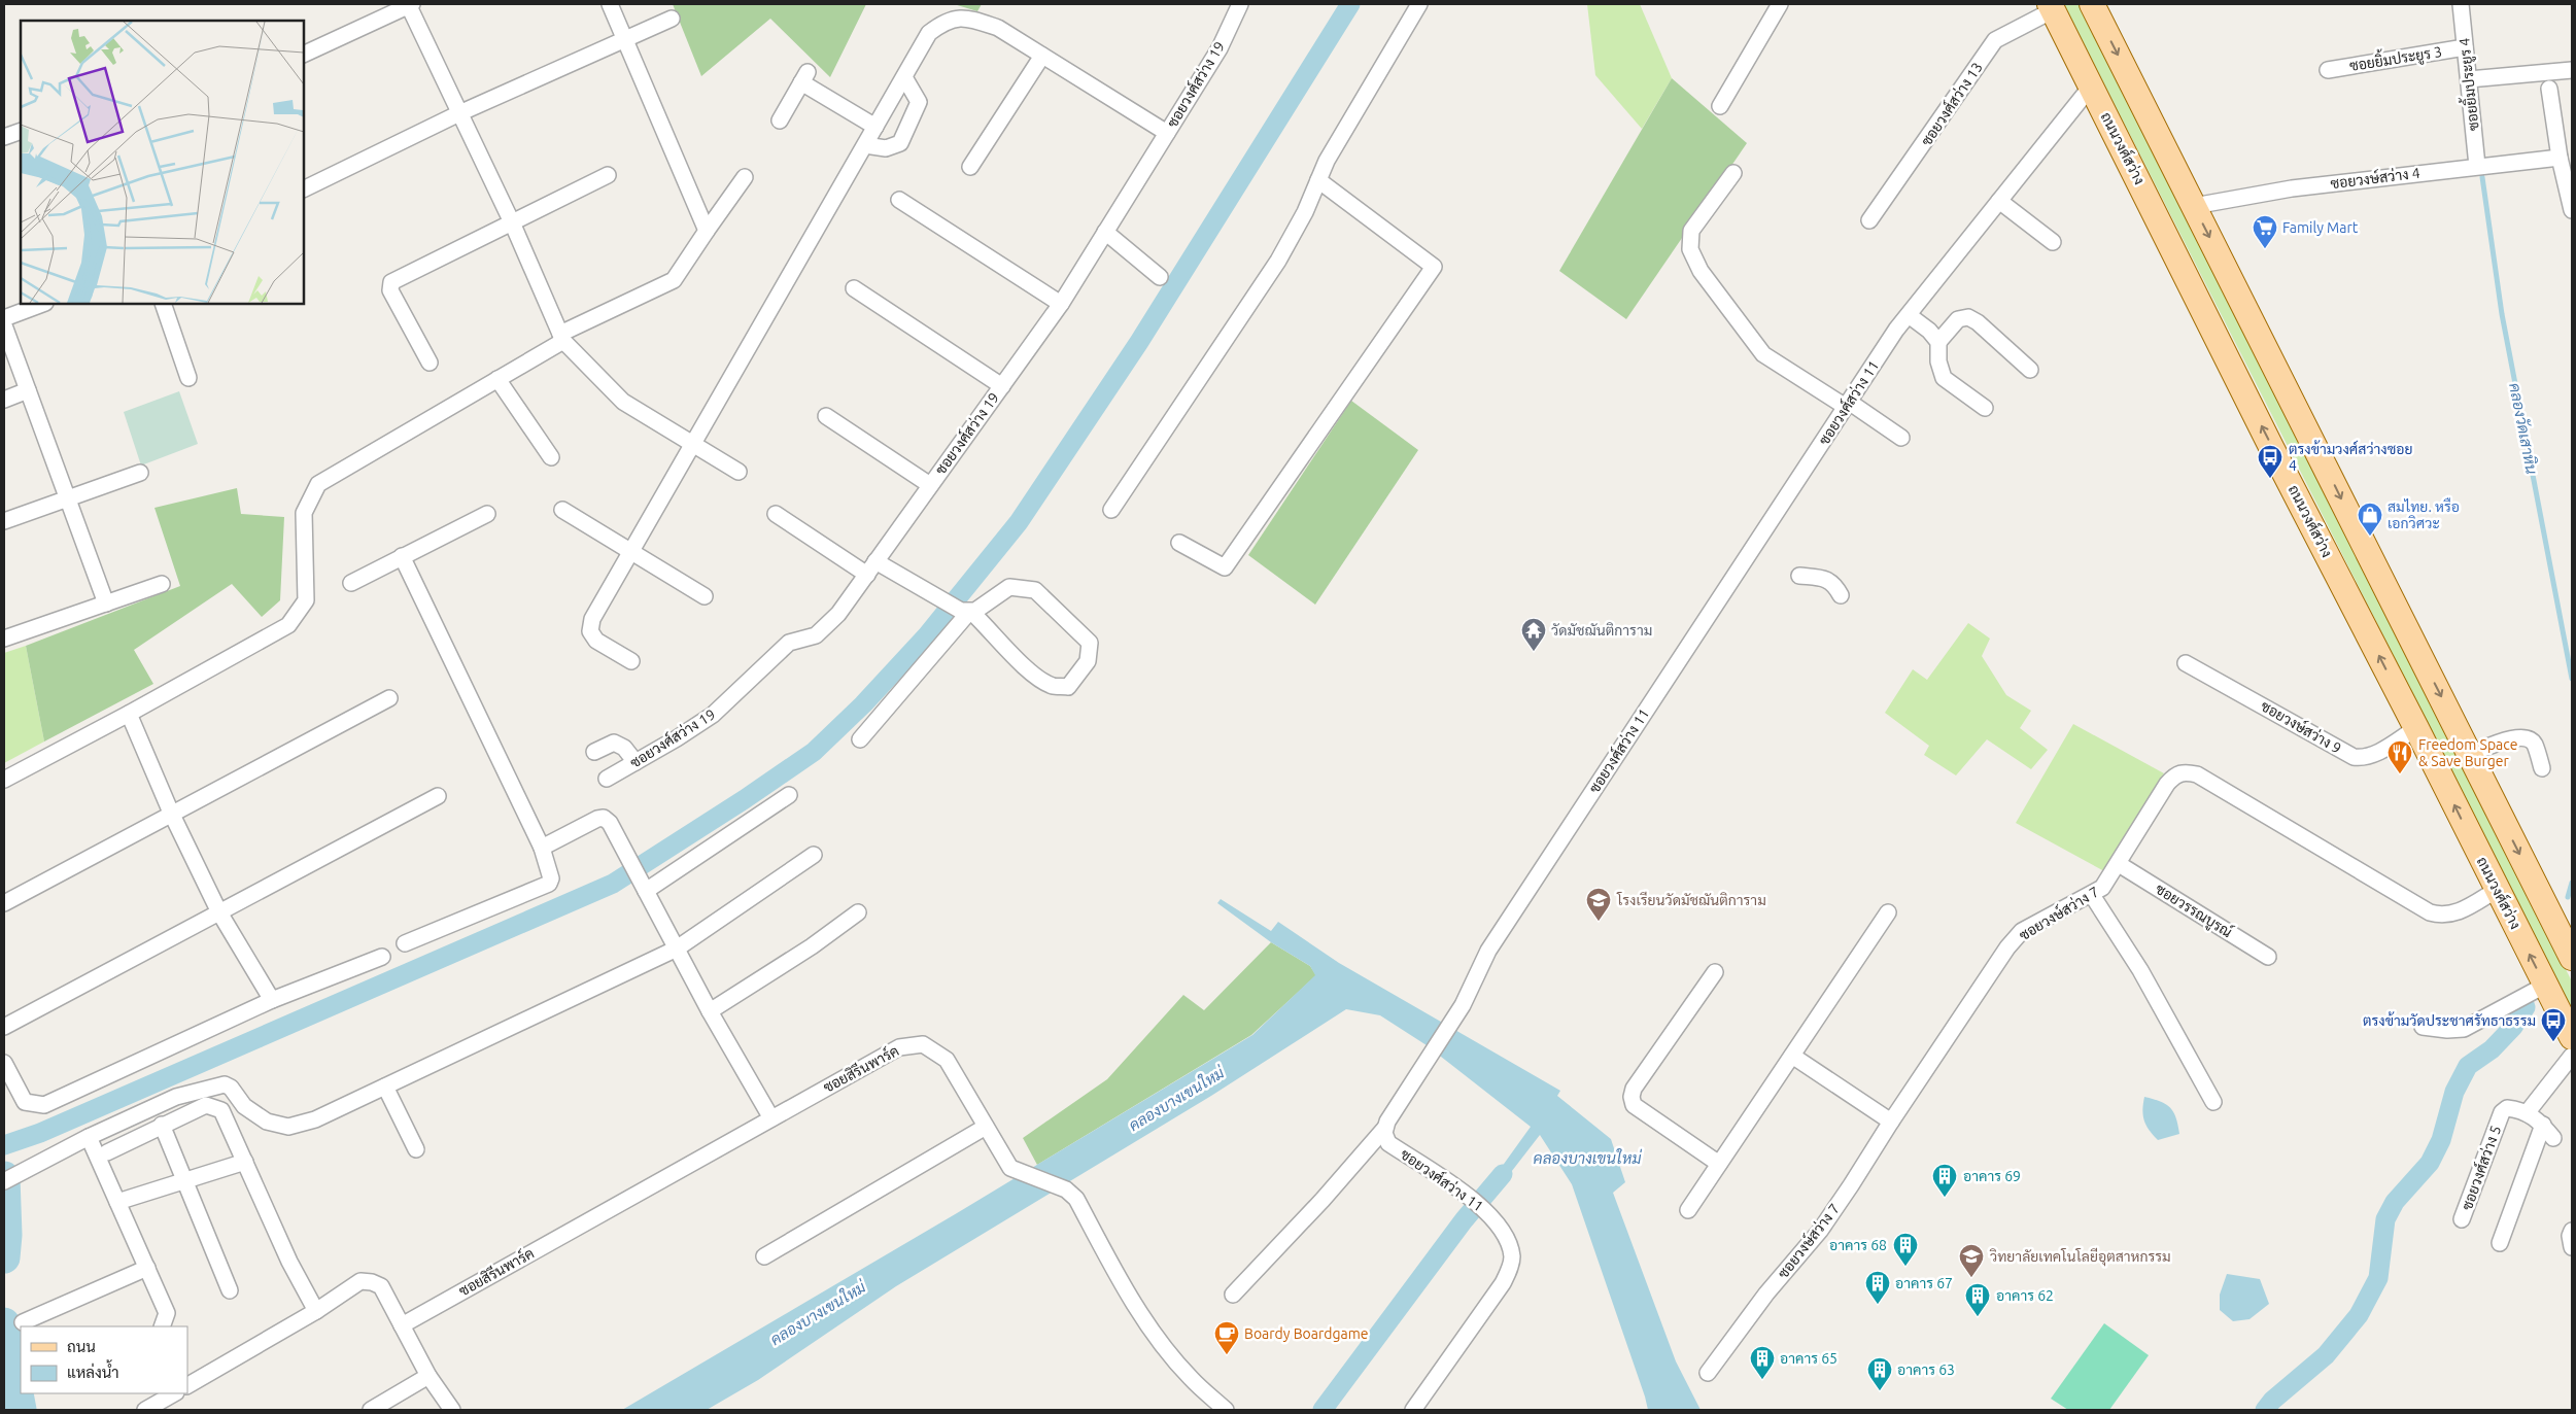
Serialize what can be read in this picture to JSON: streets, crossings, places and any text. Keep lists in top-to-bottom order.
{
  "streets": {
    "main road": ["ถนนวงศ์สว่าง"],
    "street": [
      "ซอยยิ้มประยูร 3",
      "ซอยวงศ์สว่าง 19",
      "ซอยยิ้มประยูร 4",
      "ซอยวงศ์สว่าง 13",
      "ซอยวงษ์สว่าง 4",
      "ซอยวงศ์สว่าง 11",
      "ซอยวงษ์สว่าง 9",
      "ซอยวรรณบูรณ์",
      "ซอยวงษ์สว่าง 7",
      "ซอยสิรีนพาร์ค",
      "ซอยวงศ์สว่าง 5"
    ]
  },
  "crossings": [
    ["ซอยยิ้มประยูร 3", "ซอยยิ้มประยูร 4"],
    ["ซอยยิ้มประยูร 4", "ซอยวงษ์สว่าง 4"],
    ["ซอยวงศ์สว่าง 13", "ถนนวงศ์สว่าง"],
    ["ถนนวงศ์สว่าง", "ซอยวงศ์สว่าง 11"],
    ["ถนนวงศ์สว่าง", "ซอยวงษ์สว่าง 9"],
    ["ถนนวงศ์สว่าง", "ซอยวงษ์สว่าง 7"],
    ["ซอยวรรณบูรณ์", "ซอยวงษ์สว่าง 7"]
  ],
  "water": ["คลองวัดเสาหิน", "คลองบางเขนใหม่"],
  "places": {
    "supermarket": ["Family Mart"],
    "bus stop": ["ตรงข้ามวงศ์สว่างซอย 4", "ตรงข้ามวัดประชาศรัทธาธรรม"],
    "shop": ["สมไทย. หรือ เอกวิศวะ"],
    "temple": ["วัดมัชฌันติการาม"],
    "restaurant": ["Freedom Space & Save Burger"],
    "school or university": ["โรงเรียนวัดมัชฌันติการาม", "วิทยาลัยเทคโนโลยีอุตสาหกรรม"],
    "building": [
      "อาคาร 69",
      "อาคาร 68",
      "อาคาร 67",
      "อาคาร 62",
      "อาคาร 65",
      "อาคาร 63"
    ],
    "cafe": ["Boardy Boardgame"]
  },
  "legend": ["ถนน", "แหล่งน้ำ"]
}
